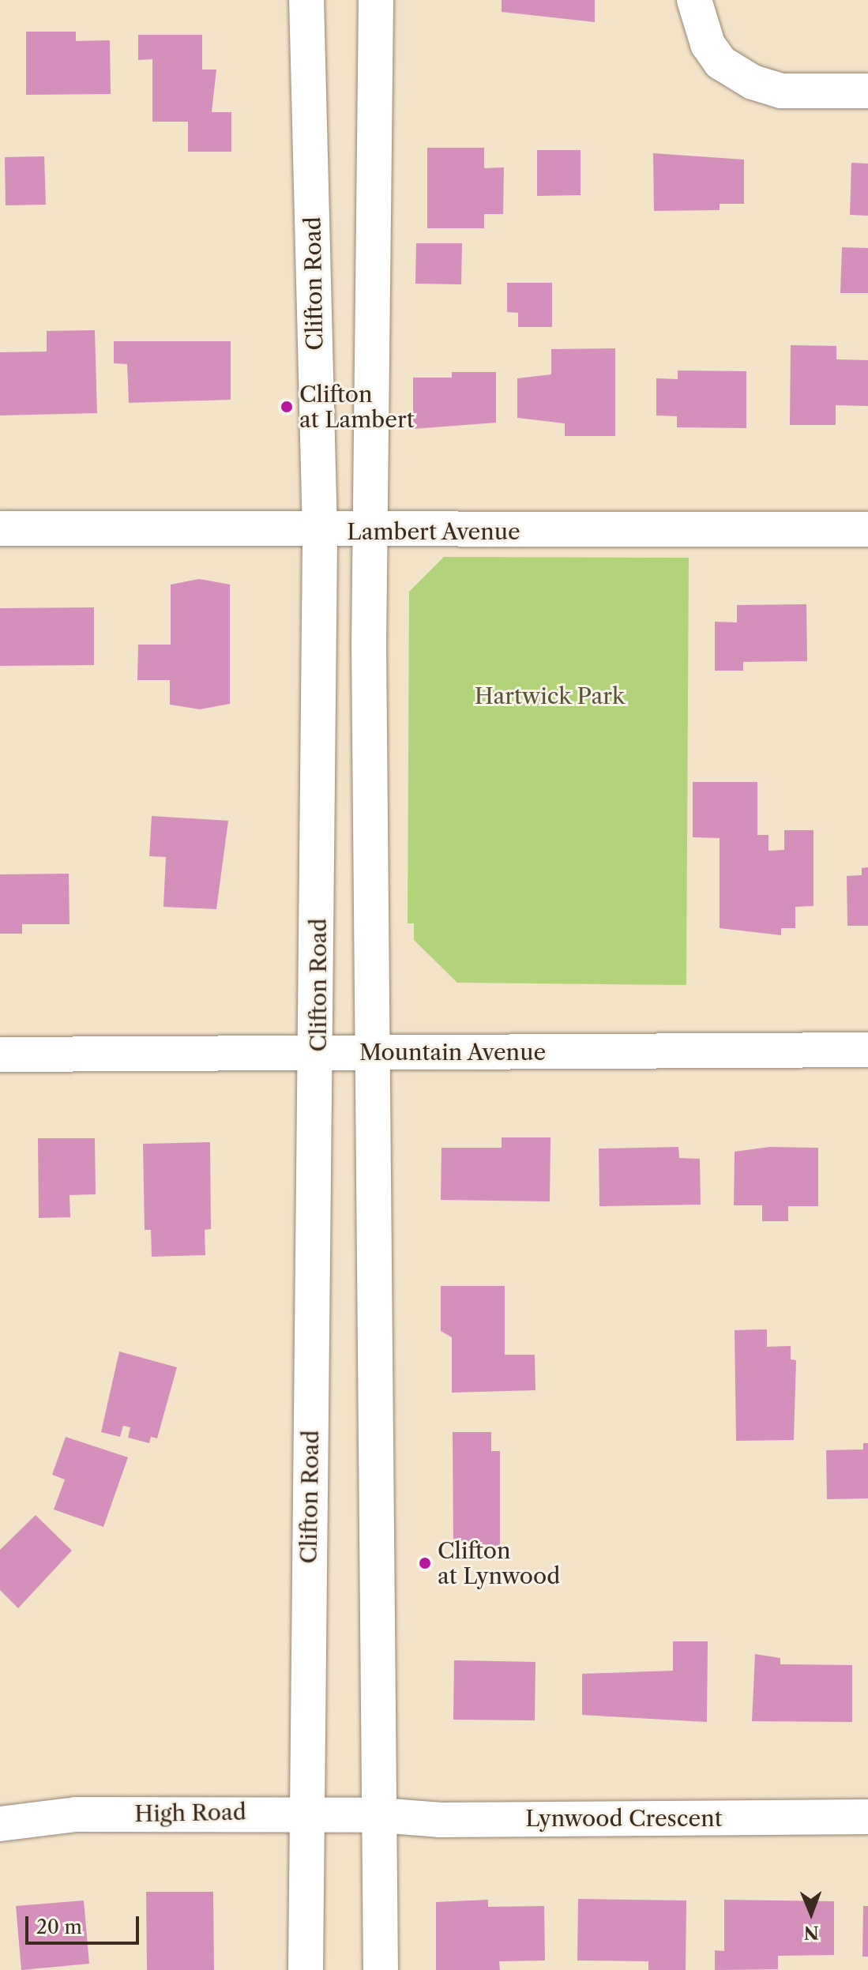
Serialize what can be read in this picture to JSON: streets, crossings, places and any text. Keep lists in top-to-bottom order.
{
  "streets": {
    "main road": [
      "Clifton Road",
      "Lambert Avenue",
      "Mountain Avenue",
      "High Road",
      "Lynwood Crescent"
    ]
  },
  "crossings": [
    ["Clifton Road", "Lambert Avenue"],
    ["Clifton Road", "Mountain Avenue"],
    ["Clifton Road", "High Road"],
    ["High Road", "Lynwood Crescent"]
  ],
  "parks": ["Hartwick Park"],
  "places": ["Clifton at Lambert", "Clifton at Lynwood"],
  "scale_bar": "20 m",
  "north": "bottom"
}
